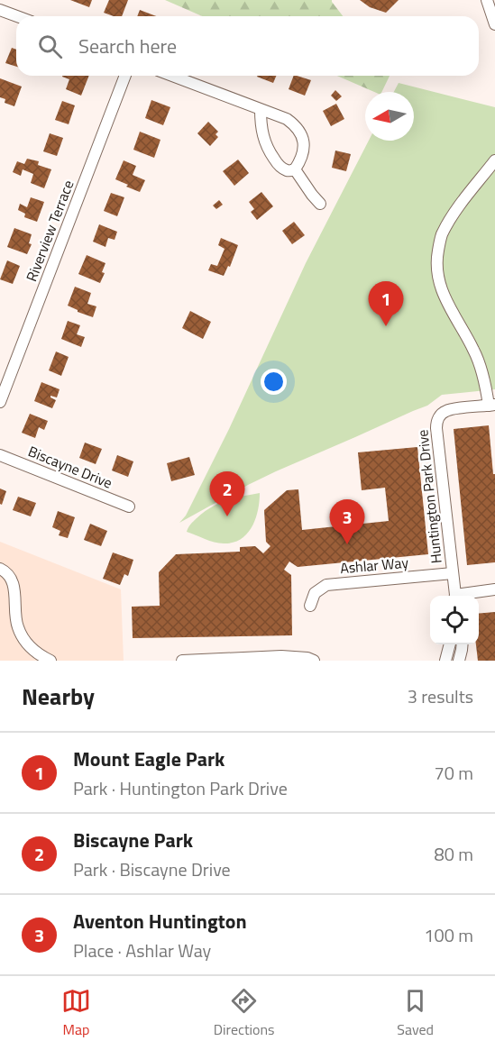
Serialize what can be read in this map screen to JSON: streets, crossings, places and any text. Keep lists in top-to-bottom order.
{
  "streets": {
    "street": [
      "Riverview Terrace",
      "Biscayne Drive",
      "Huntington Park Drive",
      "Ashlar Way"
    ]
  },
  "crossings": [
    ["Huntington Park Drive", "Ashlar Way"]
  ],
  "north": "left",
  "page": {
    "search": "Search here",
    "pins": ["1", "2", "3"],
    "heading": ["Nearby", "3 results"],
    "list": [
      {
        "mark": "1",
        "name": "Mount Eagle Park",
        "note": "Park · Huntington Park Drive",
        "value": "70 m"
      },
      {
        "mark": "2",
        "name": "Biscayne Park",
        "note": "Park · Biscayne Drive",
        "value": "80 m"
      },
      {
        "mark": "3",
        "name": "Aventon Huntington",
        "note": "Place · Ashlar Way",
        "value": "100 m"
      }
    ],
    "nav": ["Map", "Directions", "Saved"]
  }
}
